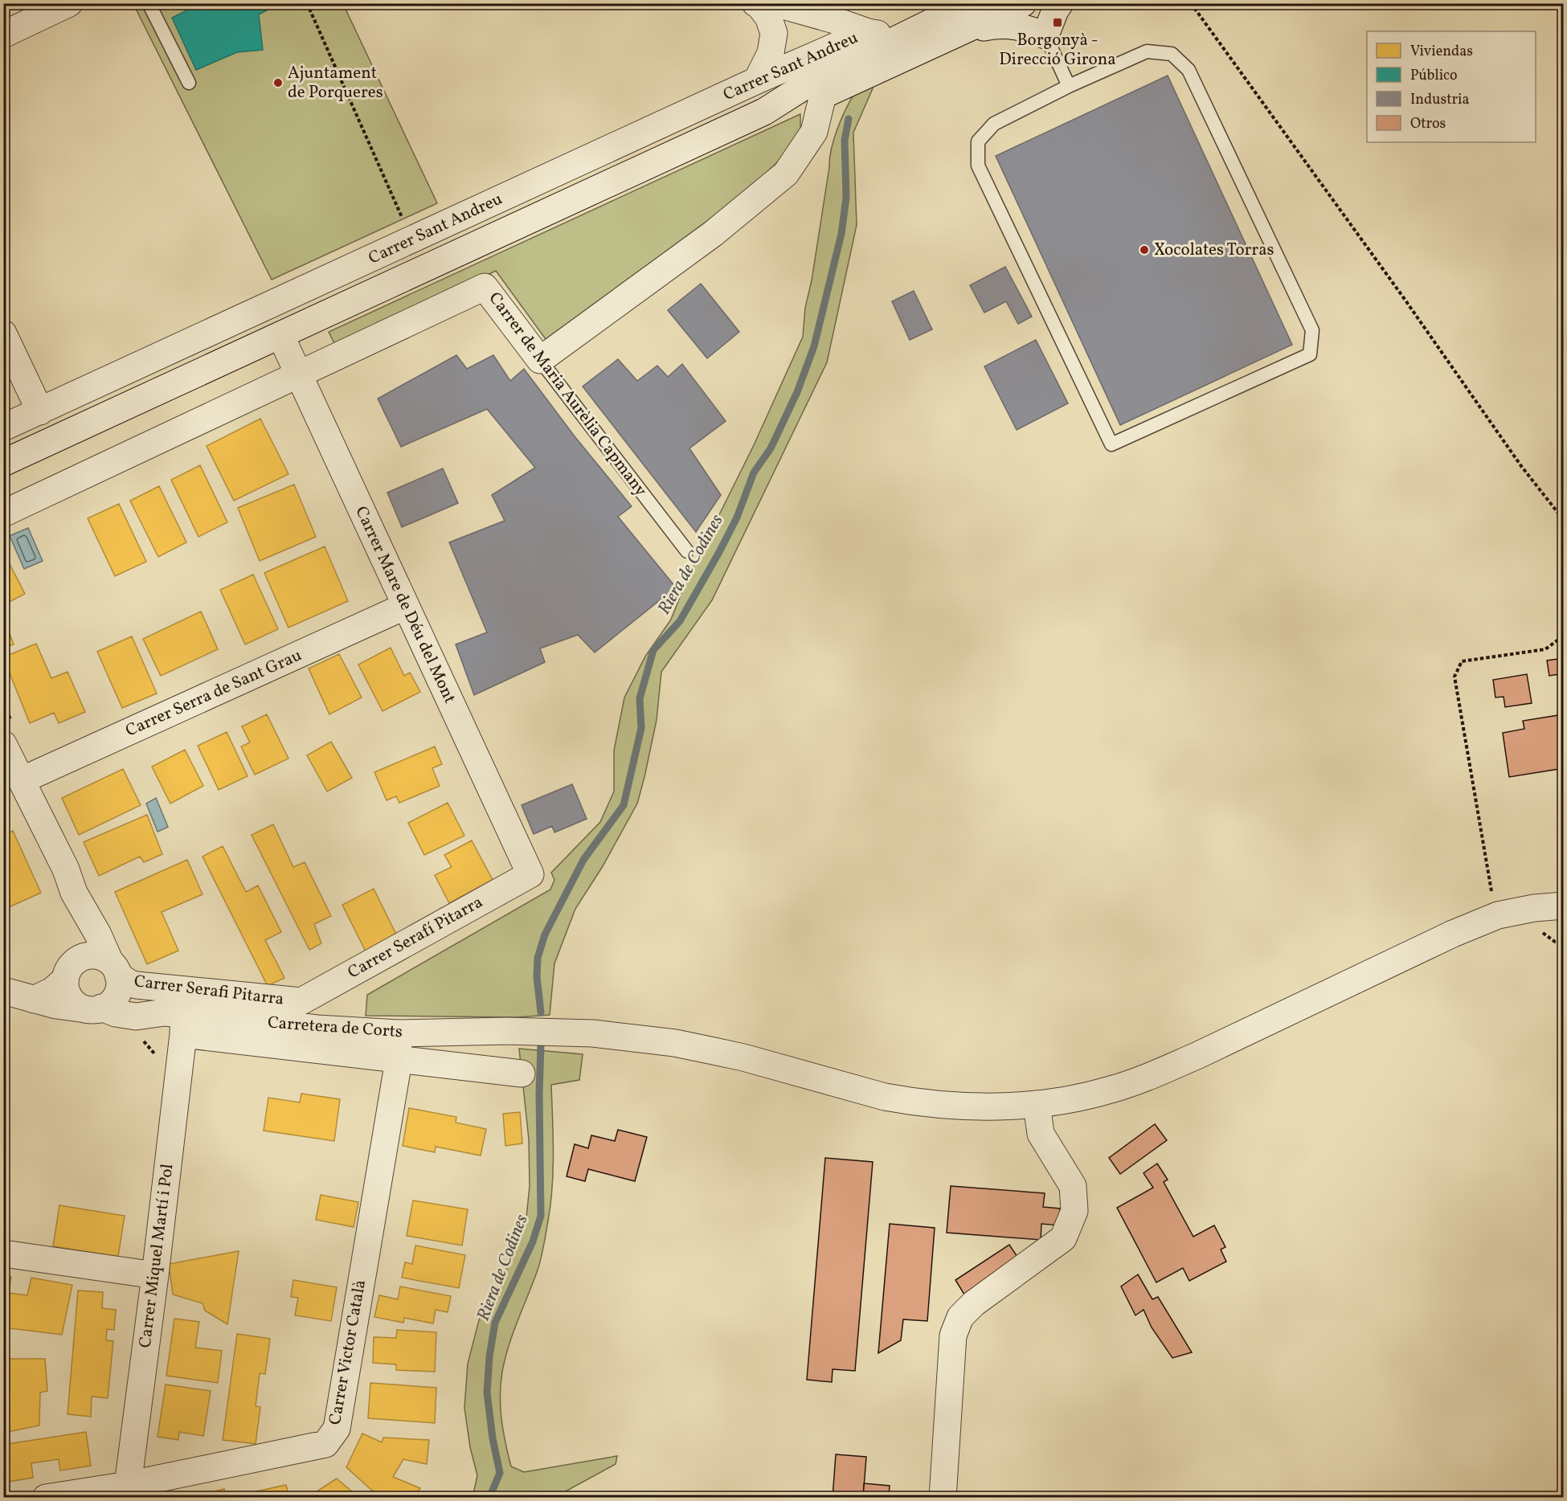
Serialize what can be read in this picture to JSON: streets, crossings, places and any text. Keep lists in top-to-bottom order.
{
  "streets": {
    "street": [
      "Carrer Sant Andreu",
      "Carrer de Maria Aurèlia Capmany",
      "Carrer Mare de Déu del Mont",
      "Carrer Serra de Sant Grau",
      "Carrer Serafí Pitarra",
      "Carrer Serafi Pitarra",
      "Carretera de Corts",
      "Carrer Miquel Martí i Pol",
      "Carrer Victor Català"
    ]
  },
  "crossings": [
    ["Carrer de Maria Aurèlia Capmany", "Carrer Mare de Déu del Mont"],
    ["Carrer Mare de Déu del Mont", "Carrer Serra de Sant Grau"],
    ["Carrer Mare de Déu del Mont", "Carrer Serafí Pitarra"],
    ["Carrer Serafí Pitarra", "Carrer Serafi Pitarra"],
    ["Carrer Serafi Pitarra", "Carretera de Corts"],
    ["Carretera de Corts", "Carrer Miquel Martí i Pol"],
    ["Carretera de Corts", "Carrer Victor Català"],
    ["Carrer Miquel Martí i Pol", "Carrer Victor Català"]
  ],
  "water": ["Riera de Codines"],
  "places": {
    "transit": ["Borgonyà - Direcció Girona"],
    "other": ["Ajuntament de Porqueres", "Xocolates Torras"]
  },
  "legend": [
    "Viviendas",
    "Público",
    "Industria",
    "Otros"
  ]
}
